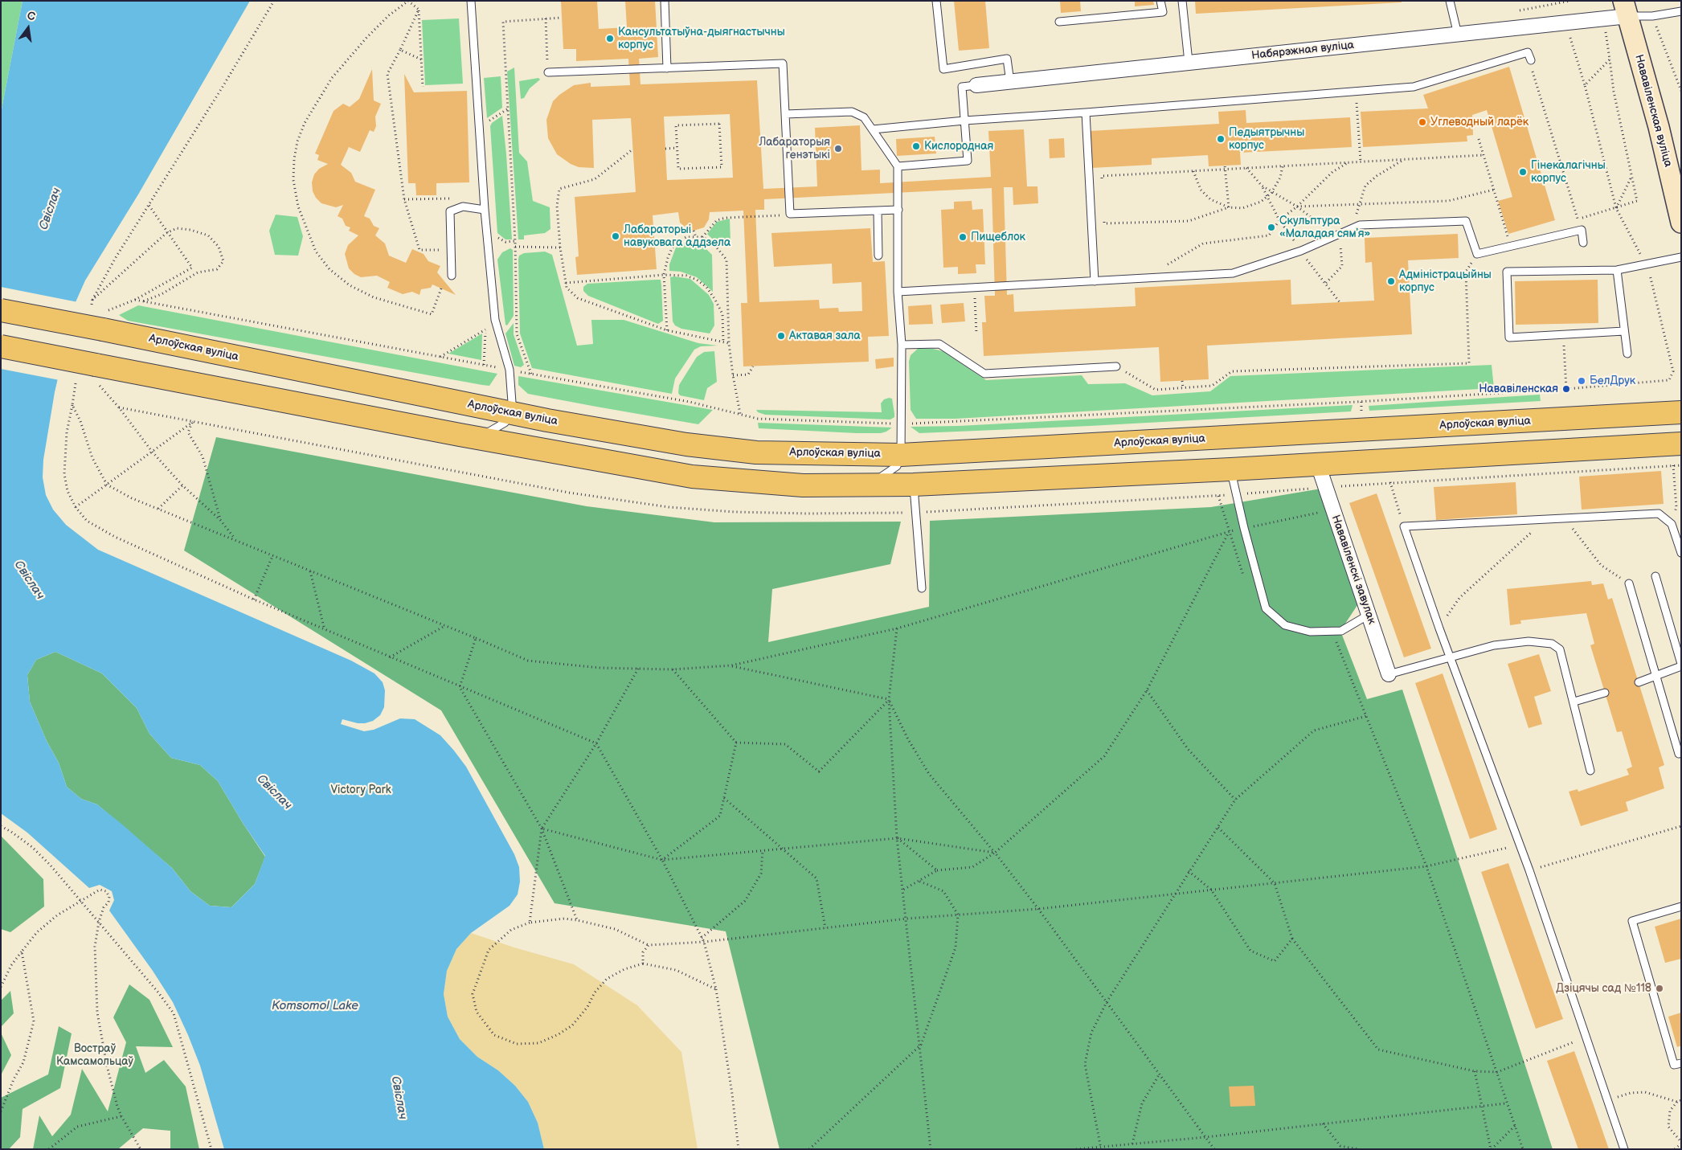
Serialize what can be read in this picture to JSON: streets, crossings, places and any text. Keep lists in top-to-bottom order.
{
  "streets": {
    "main road": ["Арлоўская вуліца"],
    "street": ["Набярэжная вуліца", "Нававіленская вуліца", "Нававіленскі завулак"]
  },
  "crossings": [
    ["Набярэжная вуліца", "Нававіленская вуліца"]
  ],
  "water": ["Свіслач", "Komsomol Lake"],
  "parks": ["Victory Park", "Востраў Камсамольцаў"],
  "places": [
    "Кансультатыўна-дыягнастычны корпус",
    "Углеводный ларёк",
    "Педыятрычны корпус",
    "Кислородная",
    "Лабараторыя генэтыкі",
    "Гінекалагічны корпус",
    "Скульптура «Маладая сямʼя»",
    "Лабараторыі навуковага аддзела",
    "Пищеблок",
    "Адміністрацыйны корпус",
    "Актавая зала",
    "БелДрук",
    "Нававіленская",
    "Дзіцячы сад №118"
  ],
  "north": "top"
}
